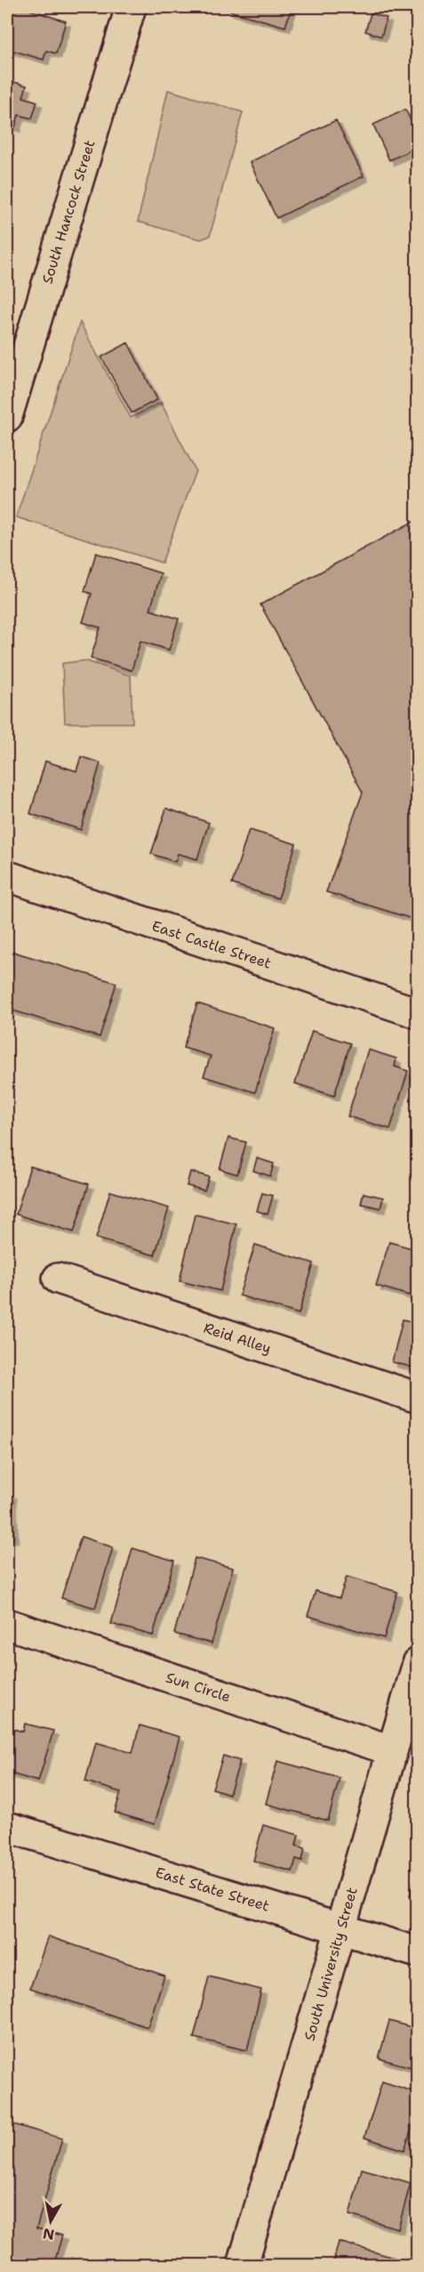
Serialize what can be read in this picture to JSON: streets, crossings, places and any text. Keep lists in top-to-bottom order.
{
  "streets": {
    "street": [
      "South Hancock Street",
      "East Castle Street",
      "Reid Alley",
      "Sun Circle",
      "East State Street",
      "South University Street"
    ]
  },
  "crossings": [
    ["Sun Circle", "South University Street"],
    ["East State Street", "South University Street"]
  ],
  "north": "bottom"
}
